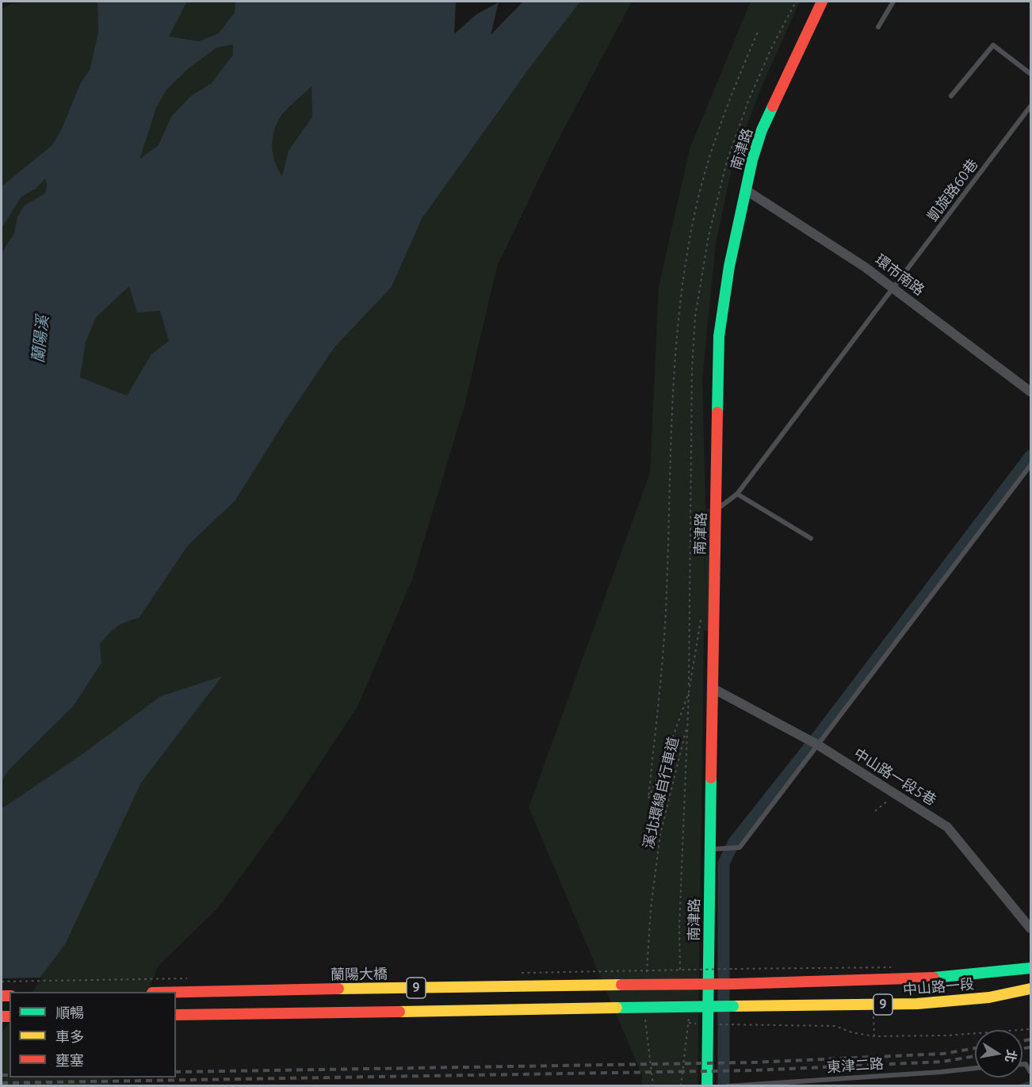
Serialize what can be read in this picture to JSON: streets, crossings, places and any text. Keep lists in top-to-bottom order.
{
  "streets": {
    "main road": [
      "南津路",
      "蘭陽大橋",
      "中山路一段",
      "9"
    ],
    "street": ["環市南路", "中山路一段5巷"],
    "lane": ["凱旋路60巷", "東津二路"],
    "path": ["溪北環線自行車道"]
  },
  "crossings": [
    ["南津路", "凱旋路60巷"],
    ["南津路", "環市南路"],
    ["南津路", "中山路一段5巷"],
    ["凱旋路60巷", "環市南路"],
    ["蘭陽大橋", "中山路一段"],
    ["中山路一段", "9"]
  ],
  "water": ["蘭陽溪"],
  "legend": ["順暢", "車多", "壅塞"],
  "north": "right"
}
